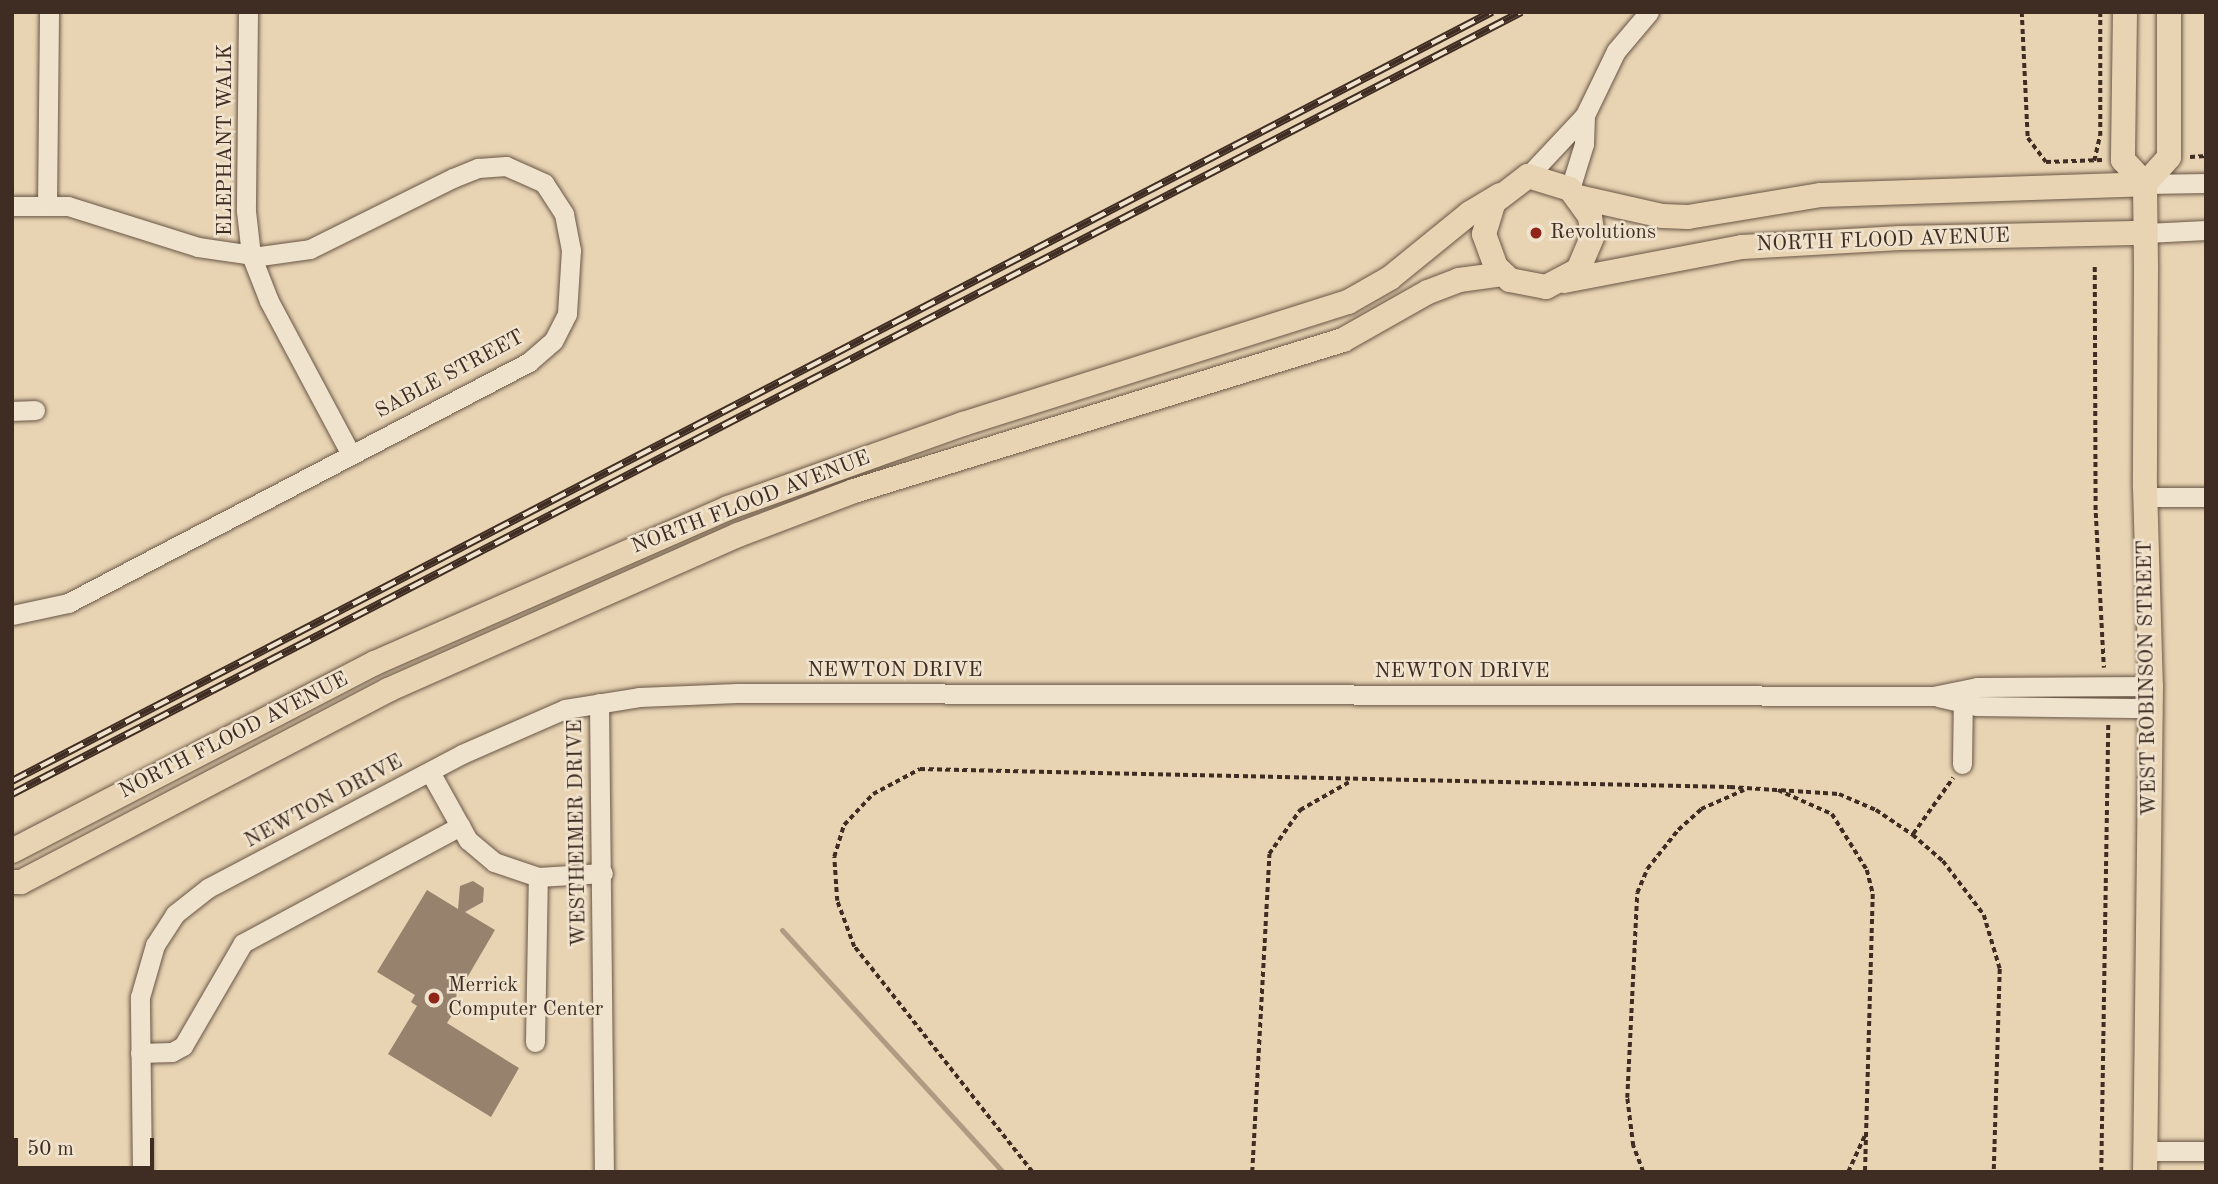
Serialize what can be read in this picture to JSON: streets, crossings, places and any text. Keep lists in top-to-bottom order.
{
  "streets": {
    "main road": ["NORTH FLOOD AVENUE", "WEST ROBINSON STREET"],
    "street": [
      "ELEPHANT WALK",
      "SABLE STREET",
      "NEWTON DRIVE",
      "WESTHEIMER DRIVE"
    ]
  },
  "crossings": [
    ["ELEPHANT WALK", "SABLE STREET"],
    ["NORTH FLOOD AVENUE", "WEST ROBINSON STREET"],
    ["NEWTON DRIVE", "WEST ROBINSON STREET"],
    ["NEWTON DRIVE", "WESTHEIMER DRIVE"]
  ],
  "places": ["Revolutions", "Merrick Computer Center"],
  "scale_bar": "50 m"
}
